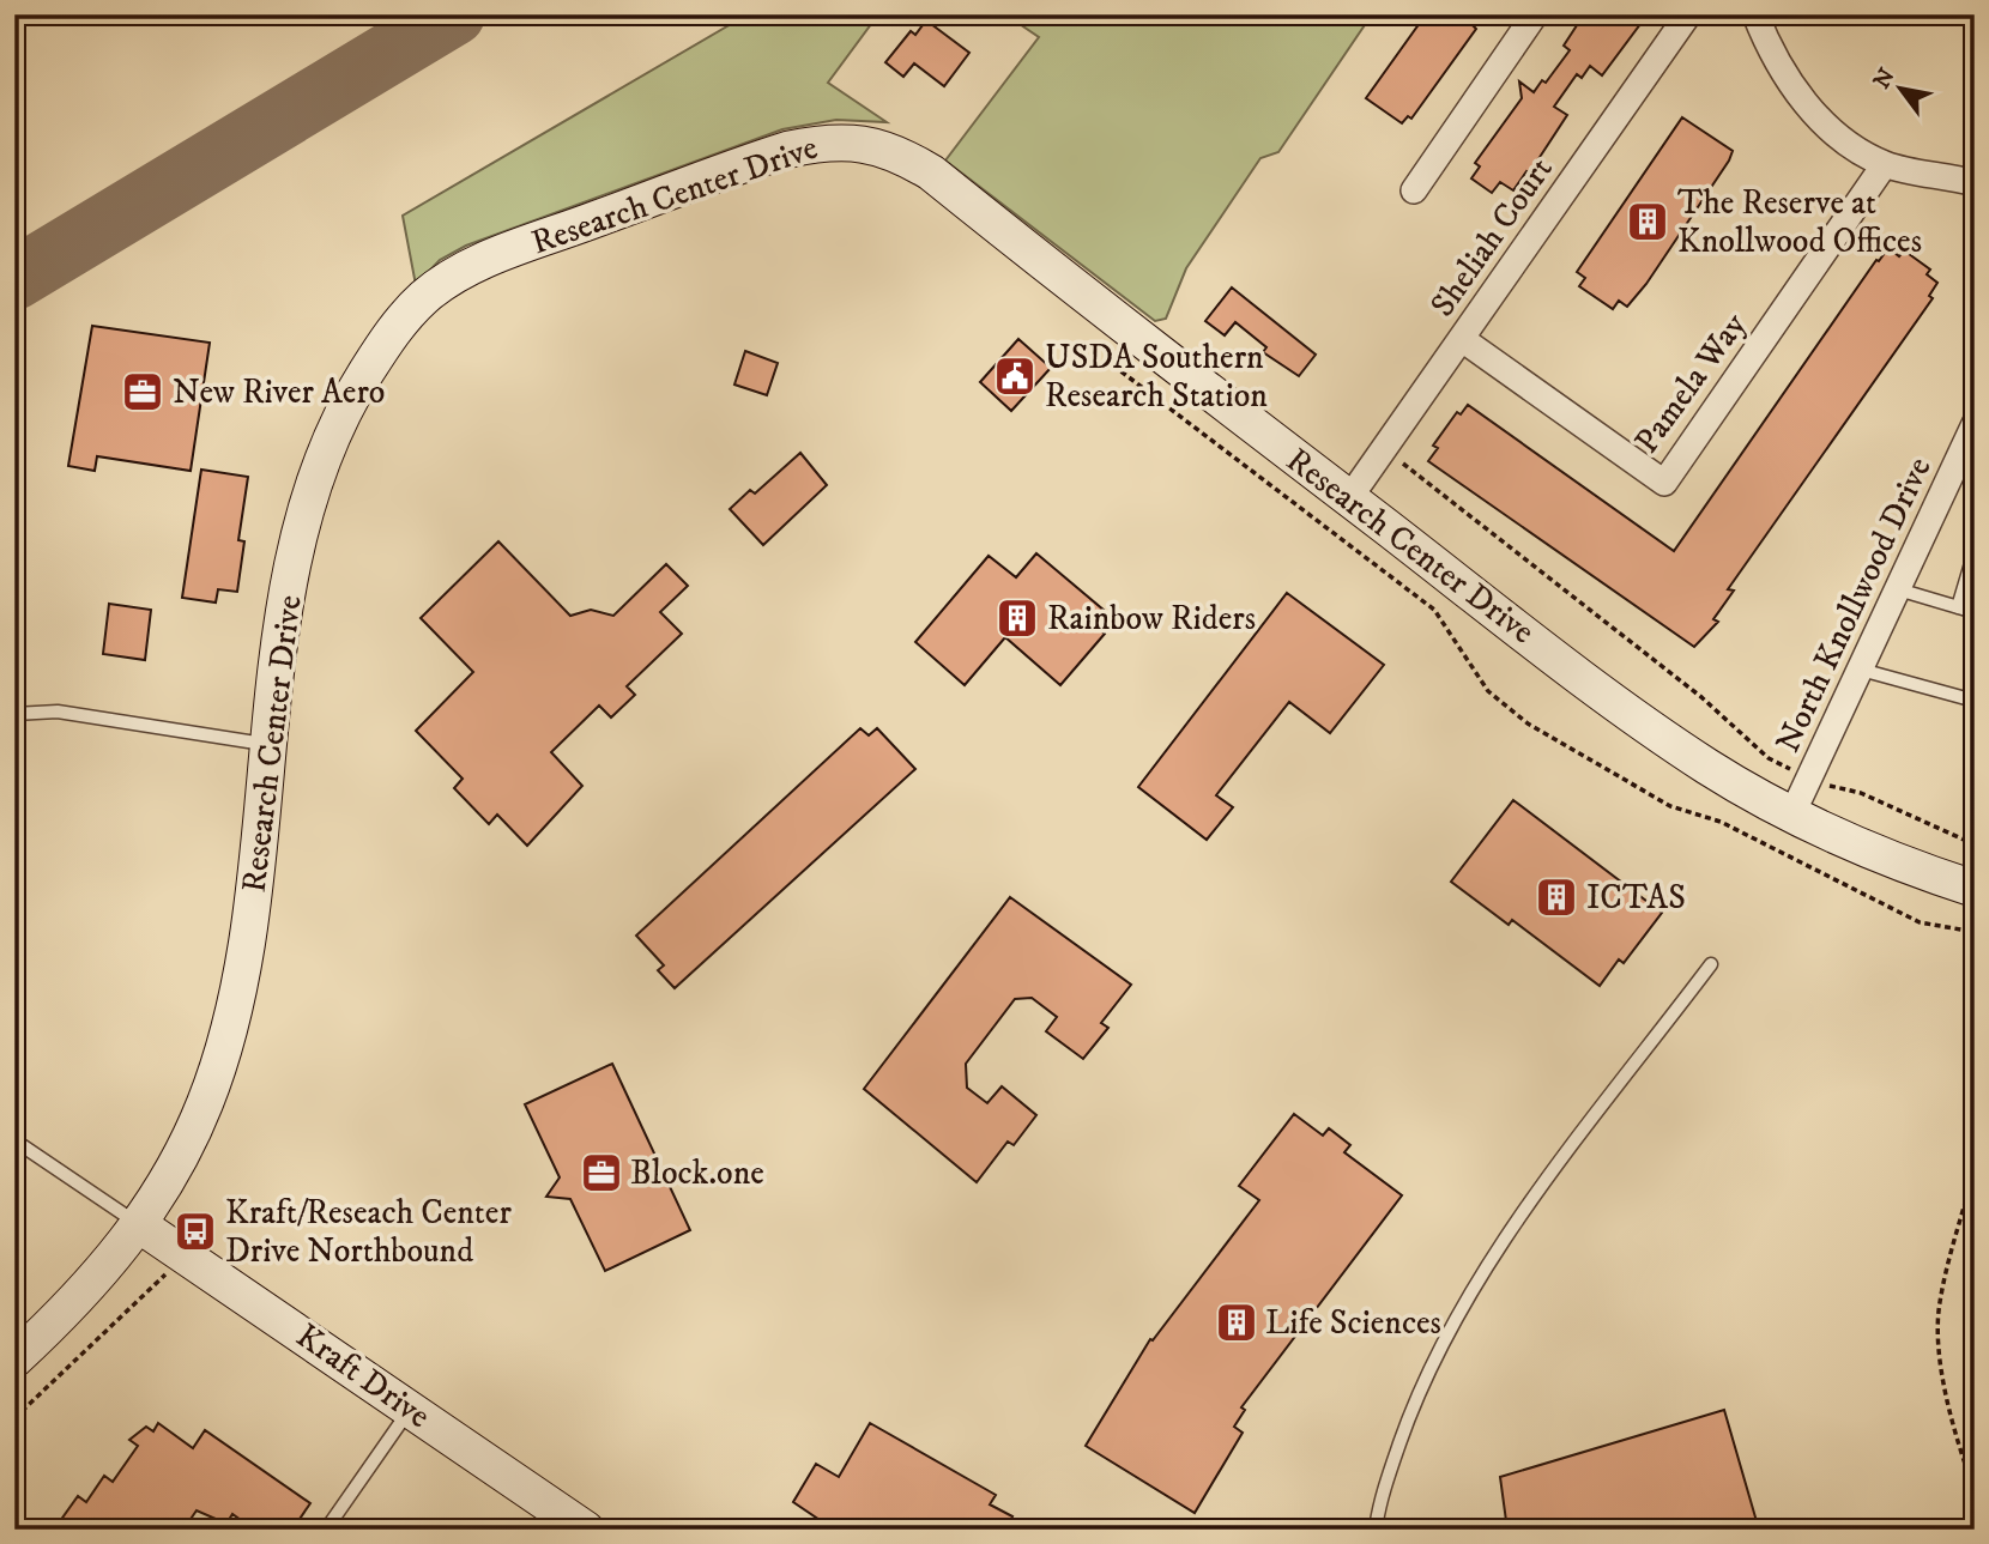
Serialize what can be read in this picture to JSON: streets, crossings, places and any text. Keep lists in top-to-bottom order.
{
  "streets": {
    "main road": ["Research Center Drive", "Kraft Drive"],
    "street": ["Sheliah Court", "Pamela Way", "North Knollwood Drive"]
  },
  "crossings": [
    ["Research Center Drive", "Sheliah Court"],
    ["Research Center Drive", "North Knollwood Drive"],
    ["Research Center Drive", "Kraft Drive"],
    ["Sheliah Court", "Pamela Way"]
  ],
  "places": {
    "building": [
      "The Reserve at Knollwood Offices",
      "Rainbow Riders",
      "ICTAS",
      "Life Sciences"
    ],
    "public building": ["USDA Southern Research Station"],
    "office": ["New River Aero", "Block.one"],
    "bus stop": ["Kraft/Reseach Center Drive Northbound"]
  },
  "north": "top left"
}
